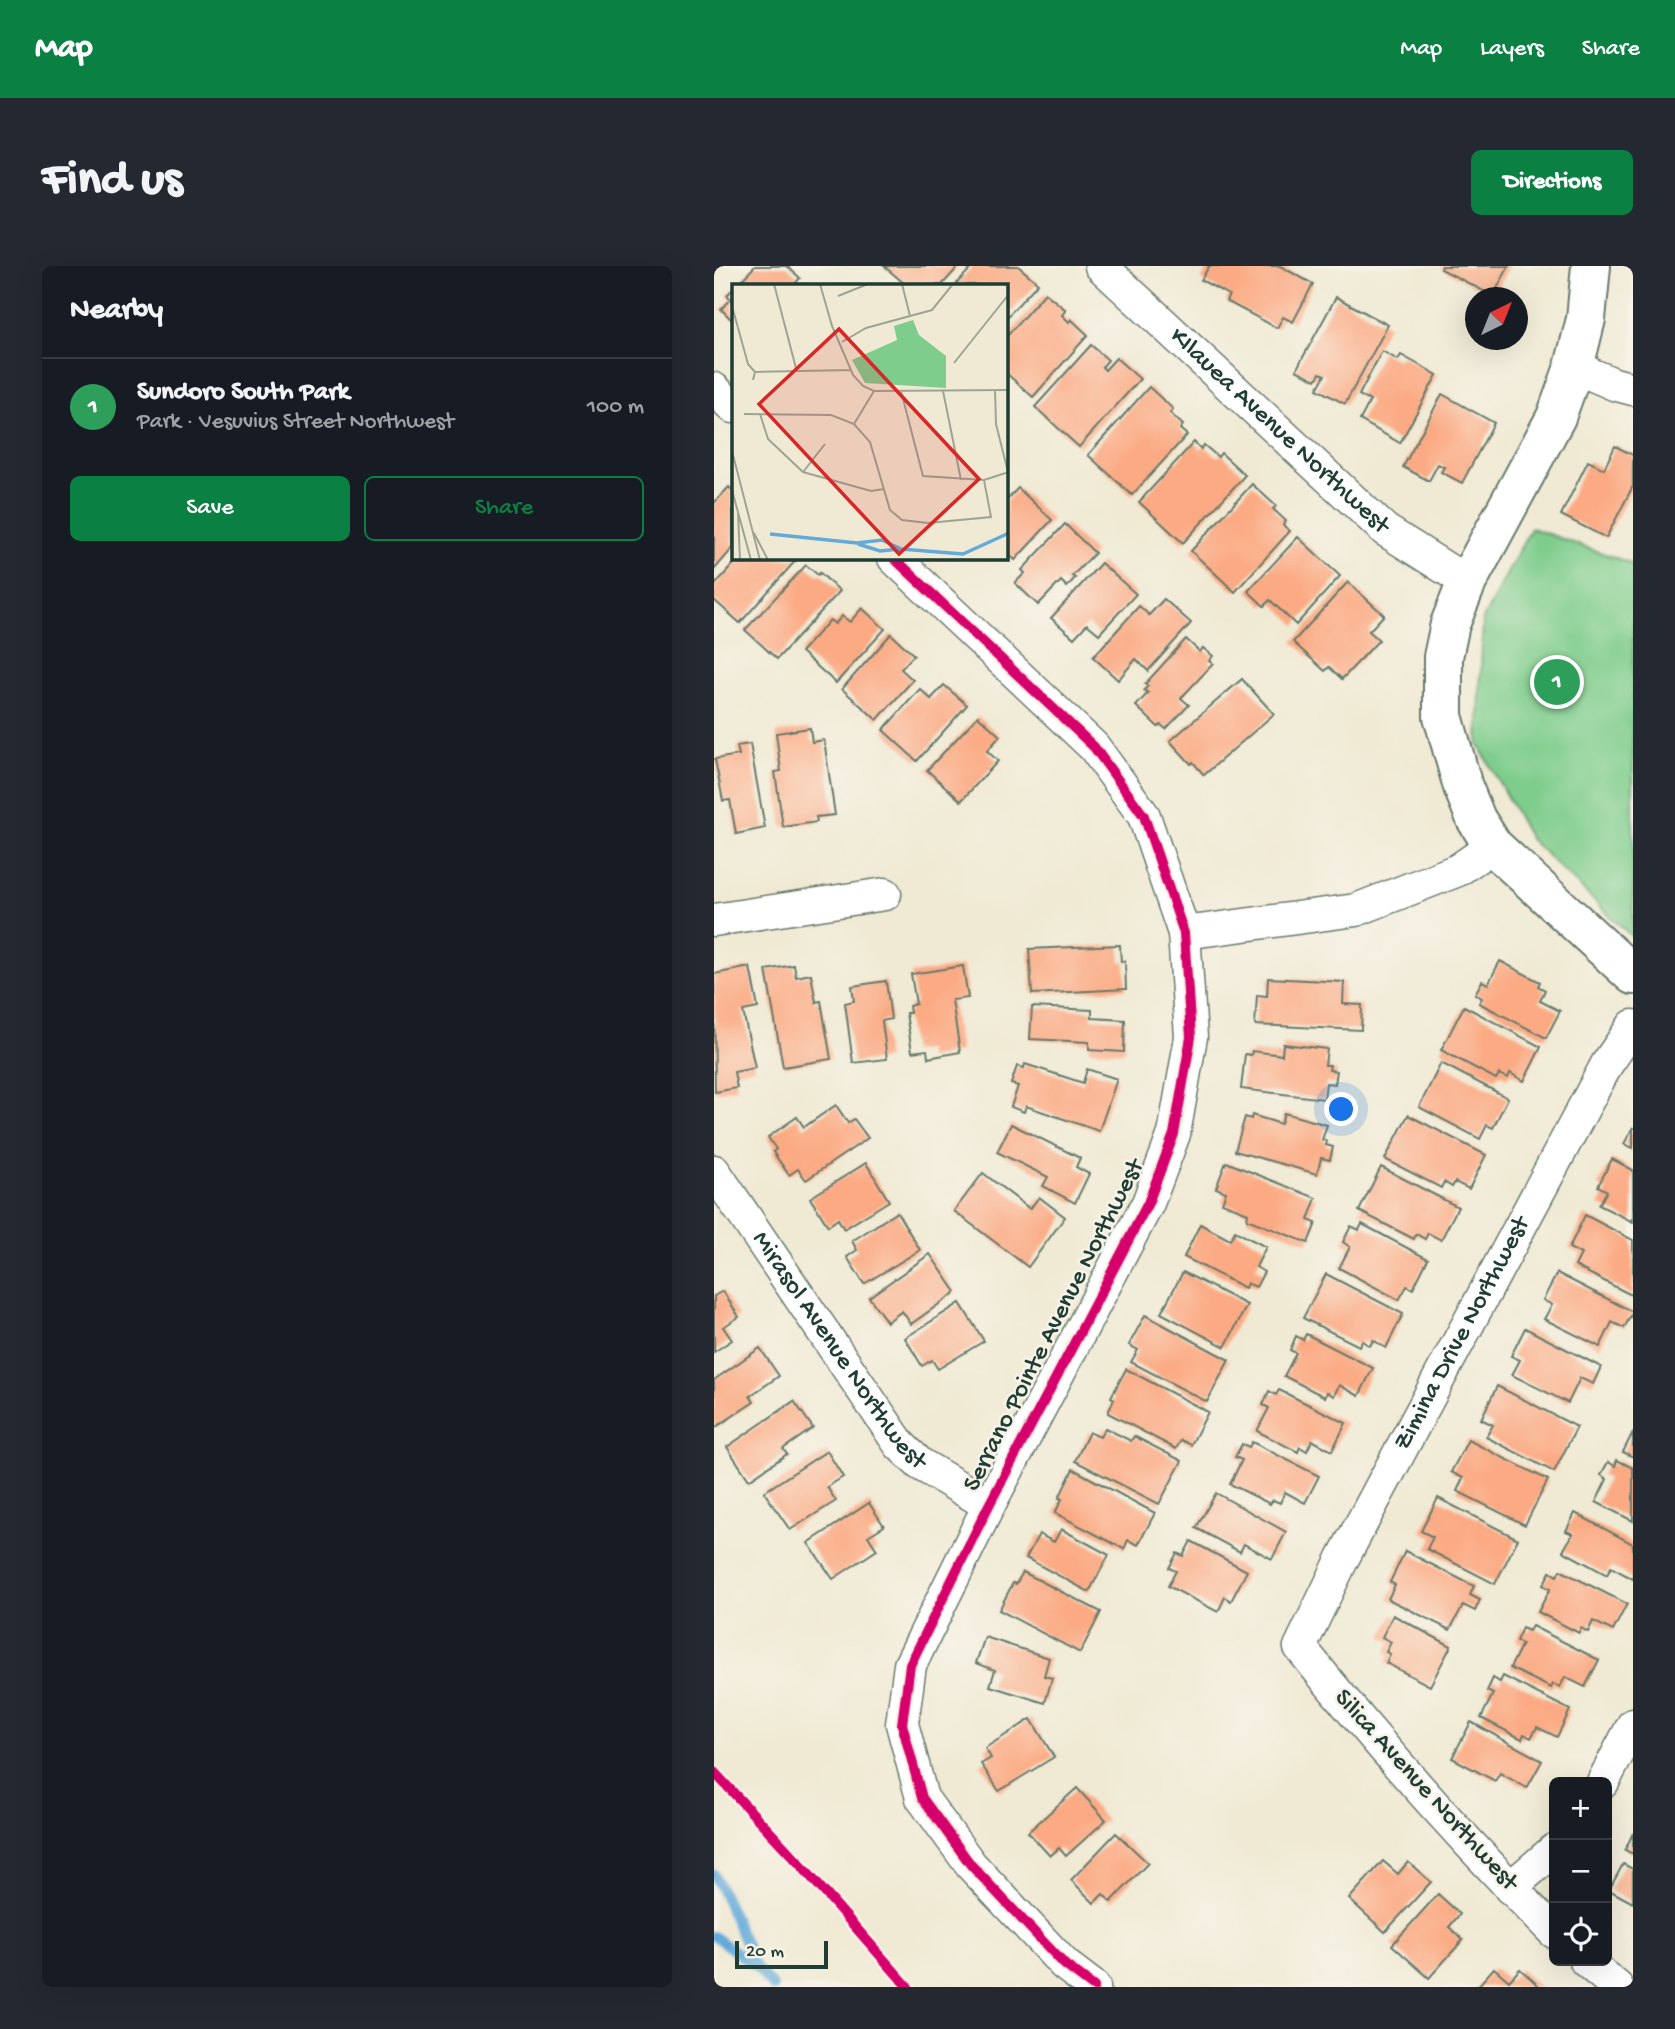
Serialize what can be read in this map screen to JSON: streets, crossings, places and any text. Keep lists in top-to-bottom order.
{
  "streets": {
    "street": [
      "KIlauea Avenue Northwest",
      "Serrano Pointe Avenue Northwest",
      "Zimina Drive Northwest",
      "Mirasol Avenue Northwest",
      "Silica Avenue Northwest"
    ]
  },
  "crossings": [
    ["Serrano Pointe Avenue Northwest", "Mirasol Avenue Northwest"],
    ["Zimina Drive Northwest", "Silica Avenue Northwest"]
  ],
  "scale_bar": "20 m",
  "north": "top right",
  "page": {
    "header": "Map",
    "nav": ["Map", "Layers", "Share"],
    "buttons": [
      "Directions",
      ["Save", "Share"]
    ],
    "title": "Find us",
    "heading": "Nearby",
    "list": [
      {
        "mark": "1",
        "name": "Sundoro South Park",
        "note": "Park · Vesuvius Street Northwest",
        "value": "100 m"
      }
    ],
    "pins": "1",
    "map_buttons": ["+", "−"],
    "scale": "20 m"
  }
}
